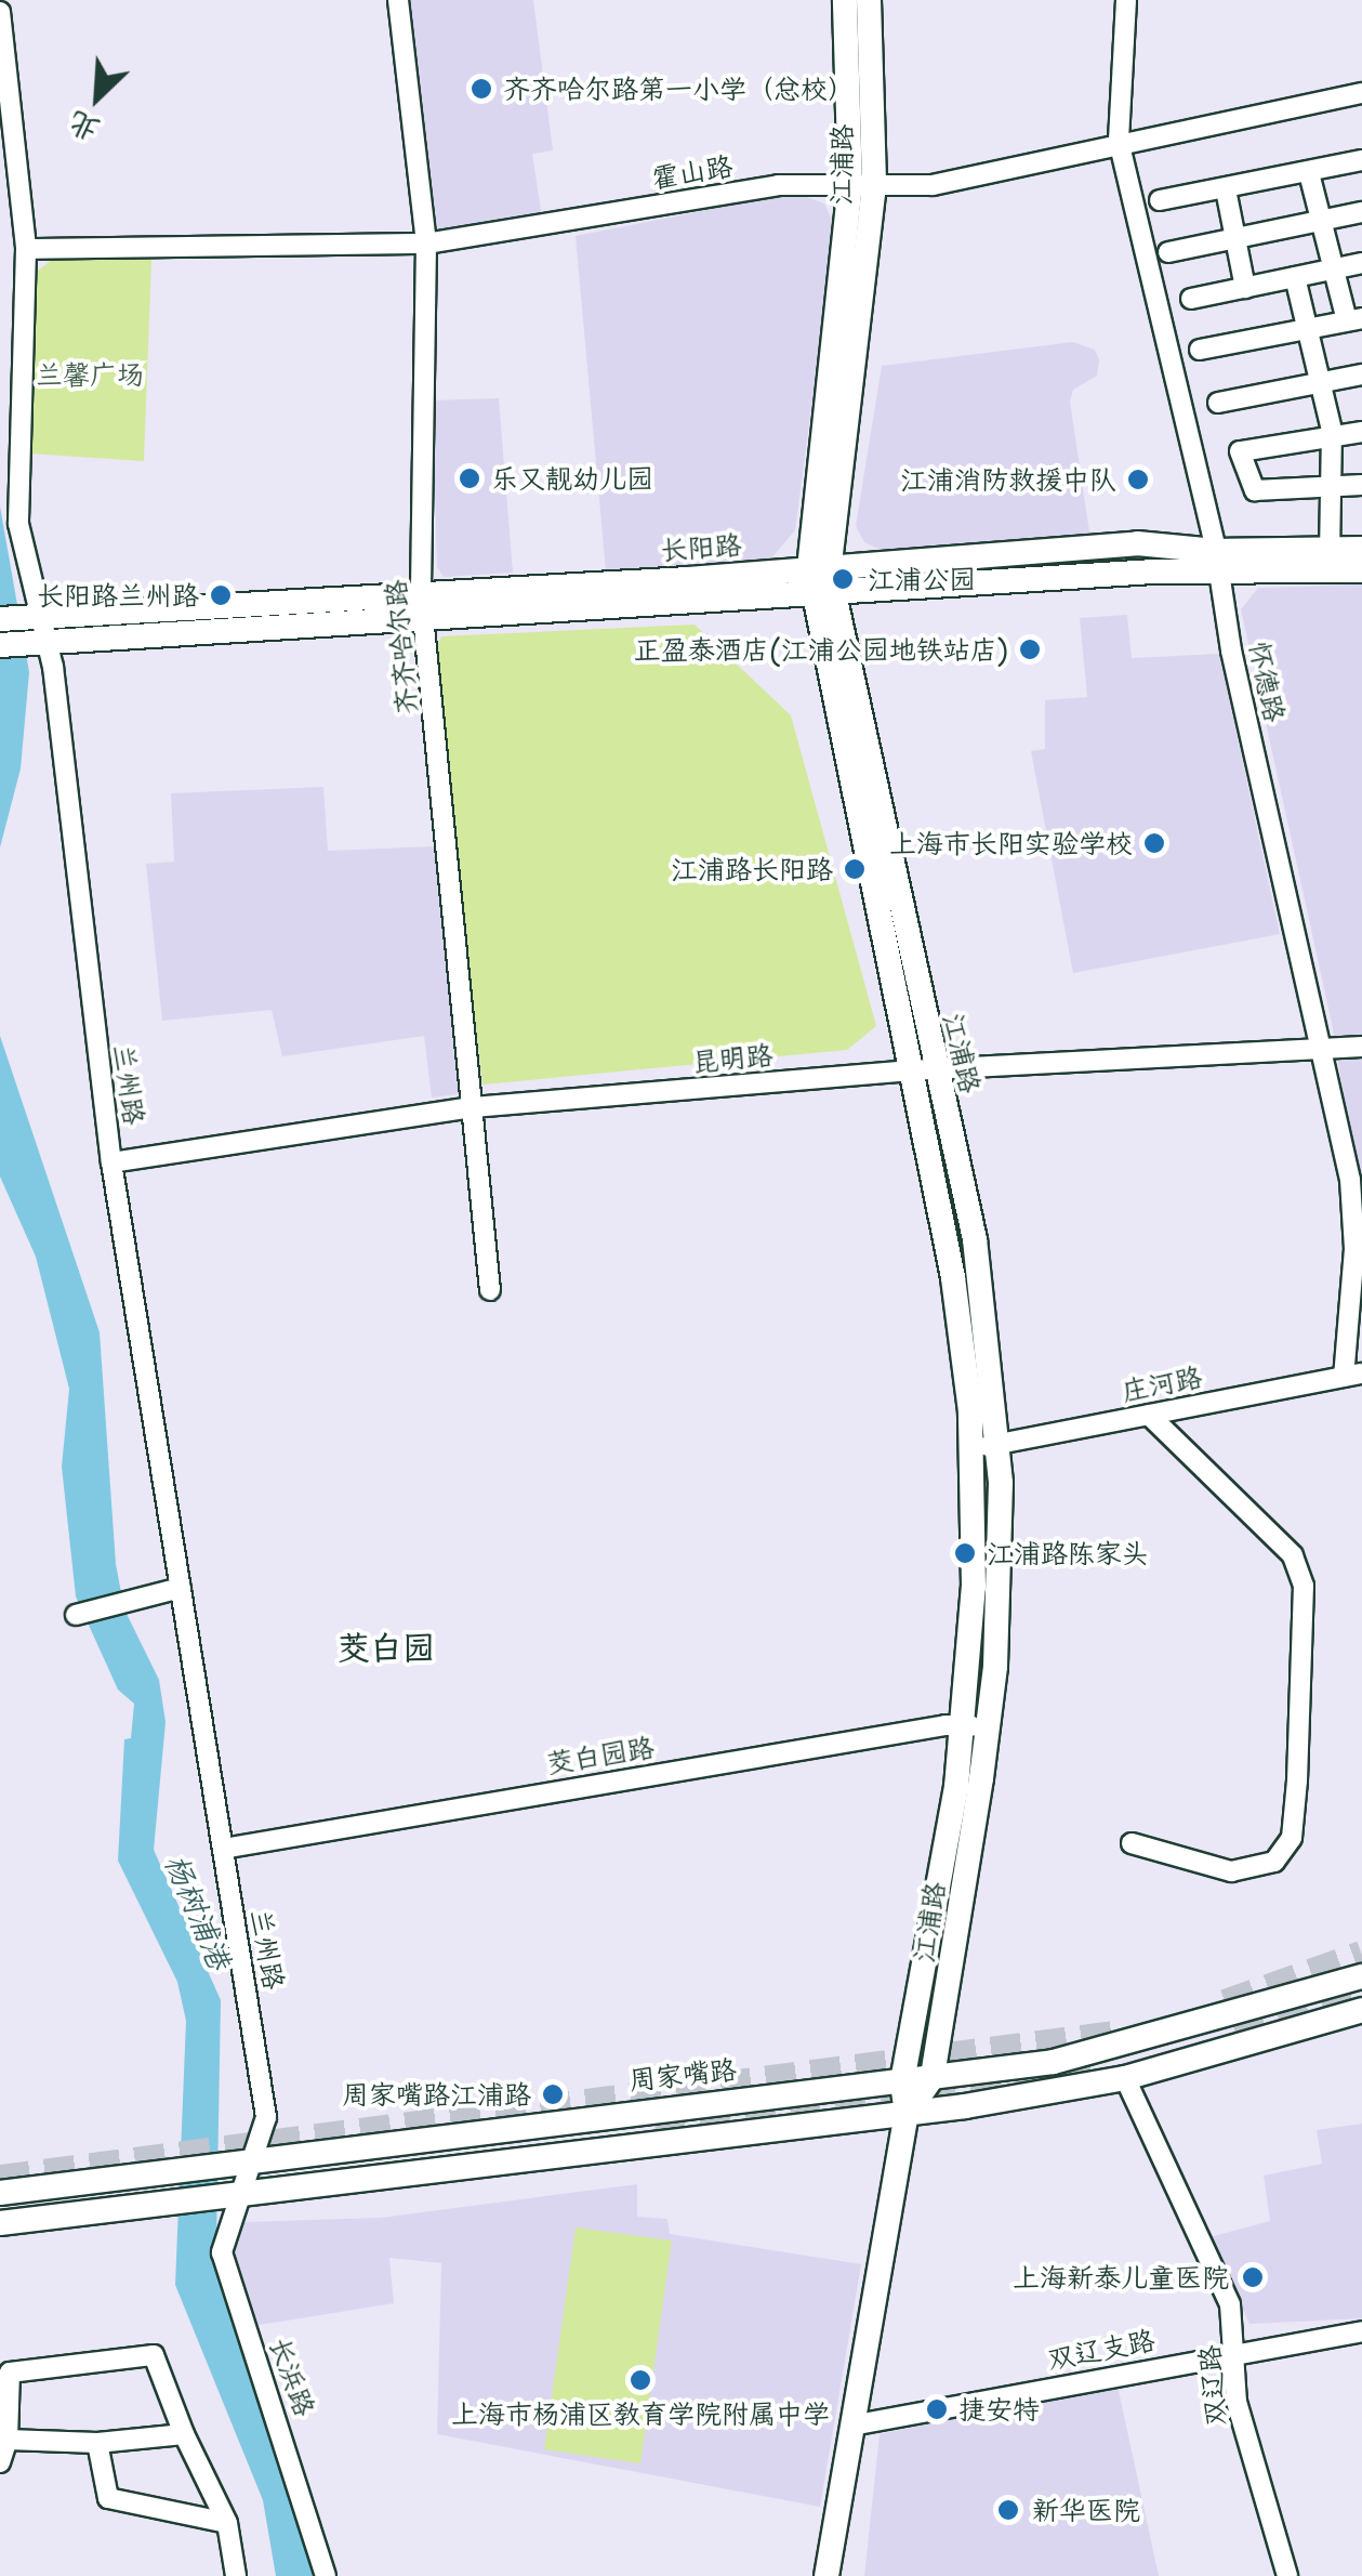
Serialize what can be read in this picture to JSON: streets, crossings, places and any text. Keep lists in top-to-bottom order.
{
  "streets": {
    "main road": ["江浦路", "长阳路", "周家嘴路"],
    "street": [
      "霍山路",
      "齐齐哈尔路",
      "怀德路",
      "昆明路",
      "兰州路",
      "庄河路",
      "茭白园路",
      "双辽支路",
      "长浜路",
      "双辽路"
    ]
  },
  "crossings": [
    ["江浦路", "霍山路"],
    ["江浦路", "长阳路"],
    ["江浦路", "昆明路"],
    ["江浦路", "庄河路"],
    ["江浦路", "茭白园路"],
    ["江浦路", "周家嘴路"],
    ["江浦路", "双辽支路"],
    ["霍山路", "齐齐哈尔路"],
    ["霍山路", "怀德路"],
    ["霍山路", "兰州路"],
    ["长阳路", "齐齐哈尔路"],
    ["长阳路", "怀德路"],
    ["长阳路", "兰州路"],
    ["齐齐哈尔路", "昆明路"],
    ["怀德路", "昆明路"],
    ["怀德路", "庄河路"],
    ["昆明路", "兰州路"],
    ["兰州路", "茭白园路"],
    ["兰州路", "周家嘴路"],
    ["兰州路", "长浜路"],
    ["双辽支路", "双辽路"]
  ],
  "districts": ["茭白园"],
  "water": ["杨树浦港"],
  "parks": ["兰馨广场"],
  "places": [
    "齐齐哈尔路第一小学（总校）",
    "乐又靓幼儿园",
    "江浦消防救援中队",
    "江浦公园",
    "长阳路兰州路",
    "正盈泰酒店(江浦公园地铁站店)",
    "上海市长阳实验学校",
    "江浦路长阳路",
    "江浦路陈家头",
    "周家嘴路江浦路",
    "上海新泰儿童医院",
    "上海市杨浦区教育学院附属中学",
    "捷安特",
    "新华医院"
  ],
  "north": "bottom left"
}
